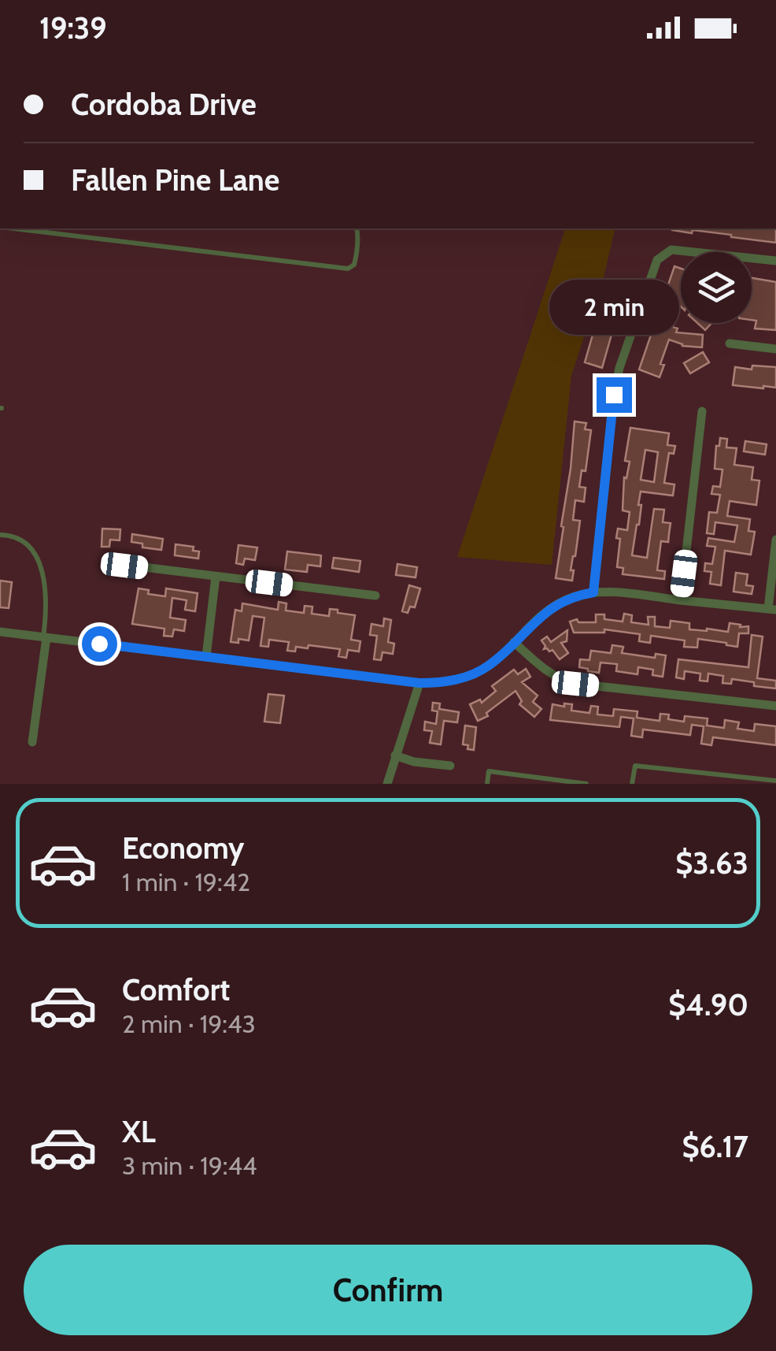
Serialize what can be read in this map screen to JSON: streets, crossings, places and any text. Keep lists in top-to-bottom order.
{
  "page": {
    "status": "19:39",
    "banner": ["Cordoba Drive", "Fallen Pine Lane"],
    "bubble": "2 min",
    "list": [
      {
        "name": "Economy",
        "note": "1 min · 19:42",
        "value": "$3.63"
      },
      {
        "name": "Comfort",
        "note": "2 min · 19:43",
        "value": "$4.90"
      },
      {
        "name": "XL",
        "note": "3 min · 19:44",
        "value": "$6.17"
      }
    ],
    "buttons": "Confirm"
  }
}
